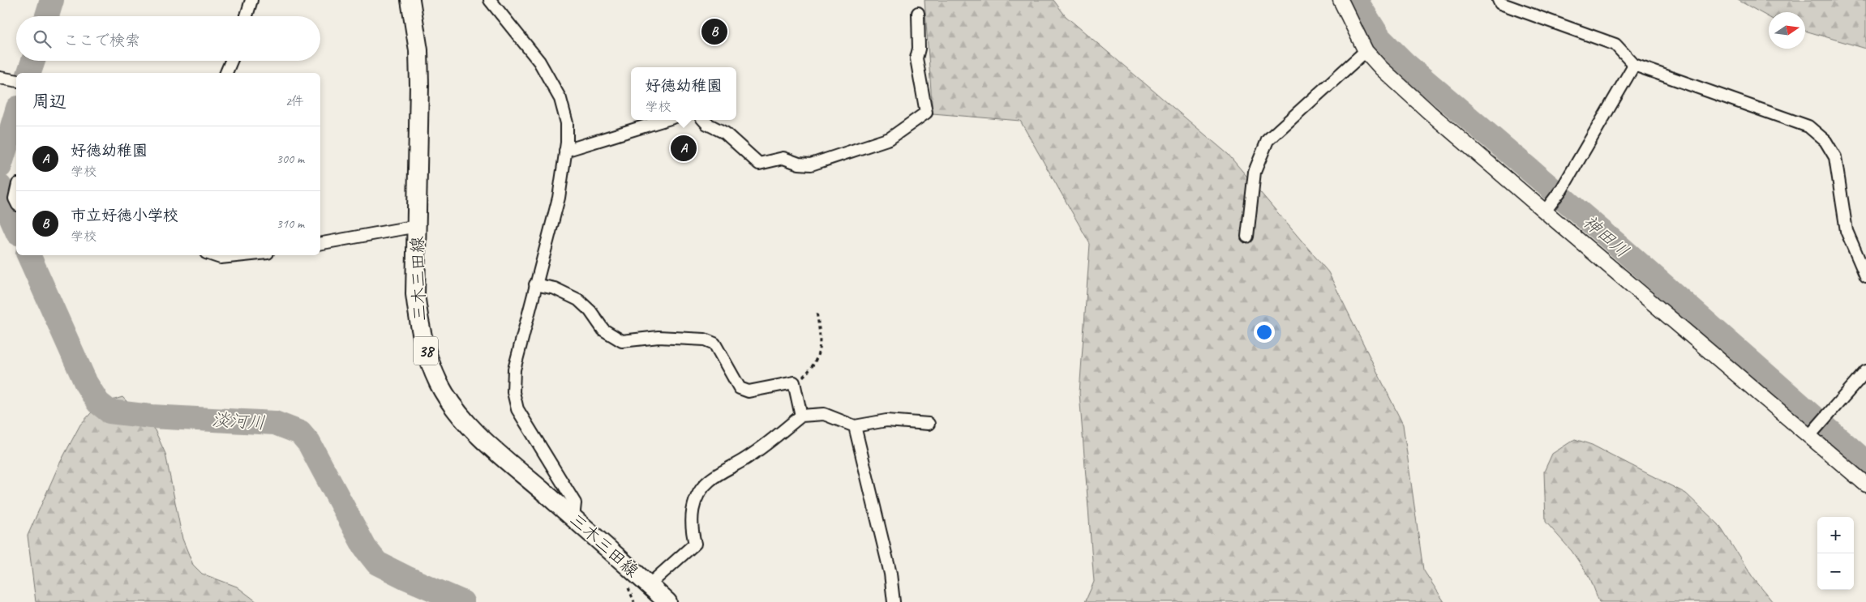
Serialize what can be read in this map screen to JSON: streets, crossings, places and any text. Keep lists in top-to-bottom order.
{
  "streets": {
    "main road": ["三木三田線", "38"]
  },
  "water": ["神田川", "淡河川"],
  "north": "right",
  "page": {
    "search": "ここで検索",
    "pins": ["B", "A"],
    "popup": ["好徳幼稚園", "学校"],
    "heading": ["周辺", "2件"],
    "list": [
      {
        "mark": "A",
        "name": "好徳幼稚園",
        "note": "学校",
        "value": "300 m"
      },
      {
        "mark": "B",
        "name": "市立好徳小学校",
        "note": "学校",
        "value": "310 m"
      }
    ],
    "map_buttons": ["+", "−"]
  }
}
